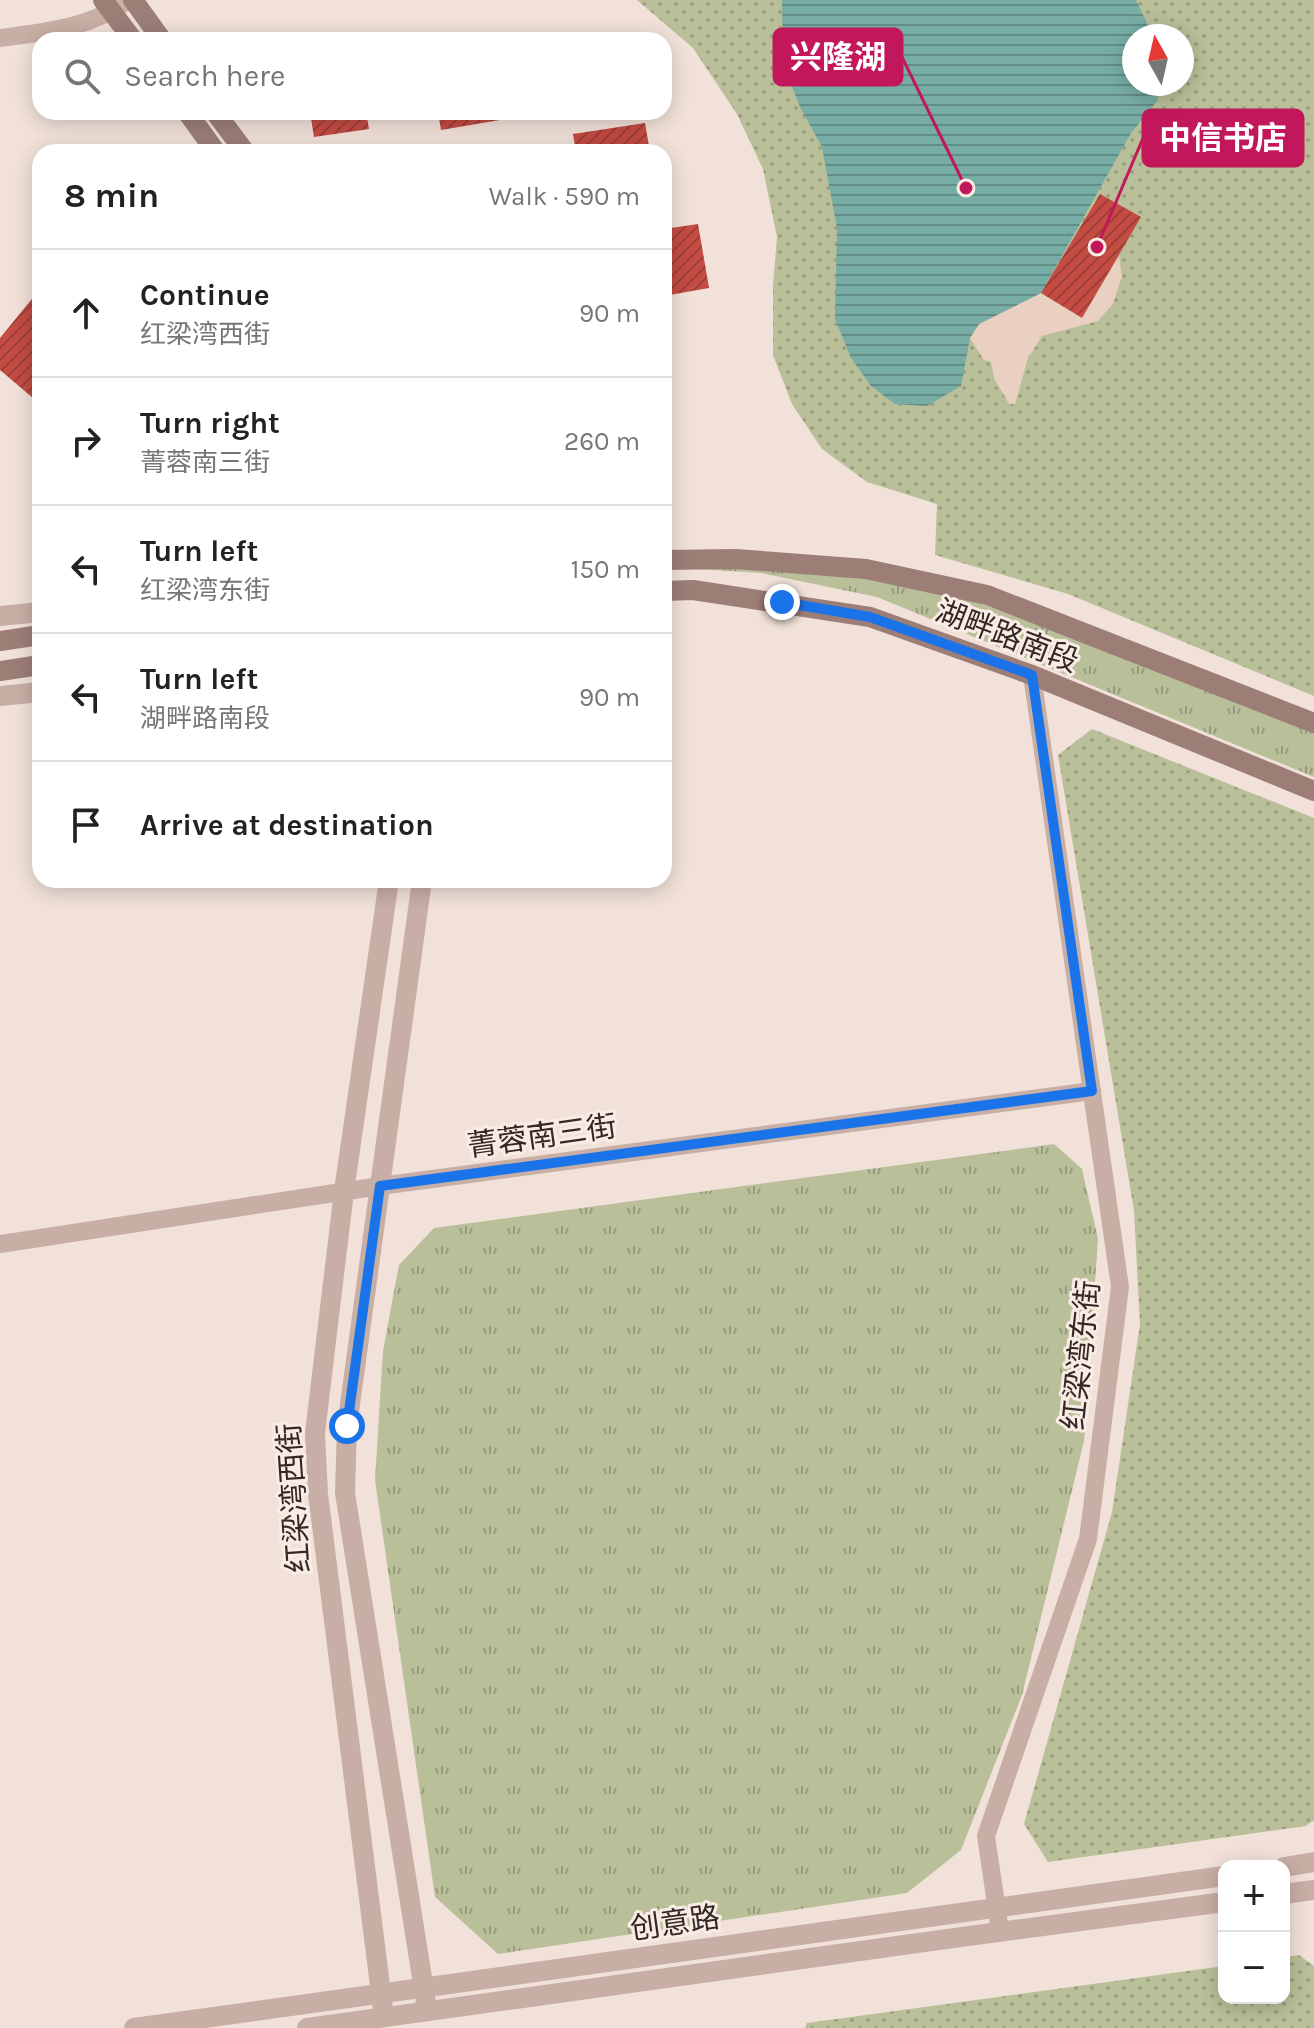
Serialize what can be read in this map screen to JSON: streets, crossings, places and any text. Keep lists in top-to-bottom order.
{
  "streets": {
    "main road": ["湖畔路南段"],
    "street": [
      "菁蓉南三街",
      "红梁湾东街",
      "红梁湾西街",
      "创意路"
    ]
  },
  "crossings": [
    ["湖畔路南段", "红梁湾东街"],
    ["菁蓉南三街", "红梁湾东街"],
    ["菁蓉南三街", "红梁湾西街"],
    ["红梁湾东街", "创意路"],
    ["红梁湾西街", "创意路"]
  ],
  "places": ["兴隆湖", "中信书店"],
  "north": "top",
  "page": {
    "search": "Search here",
    "heading": ["8 min", "Walk · 590 m"],
    "list": [
      ["Continue", "红梁湾西街", "90 m"],
      ["Turn right", "菁蓉南三街", "260 m"],
      ["Turn left", "红梁湾东街", "150 m"],
      ["Turn left", "湖畔路南段", "90 m"],
      "Arrive at destination"
    ],
    "map_buttons": ["+", "−"]
  }
}
